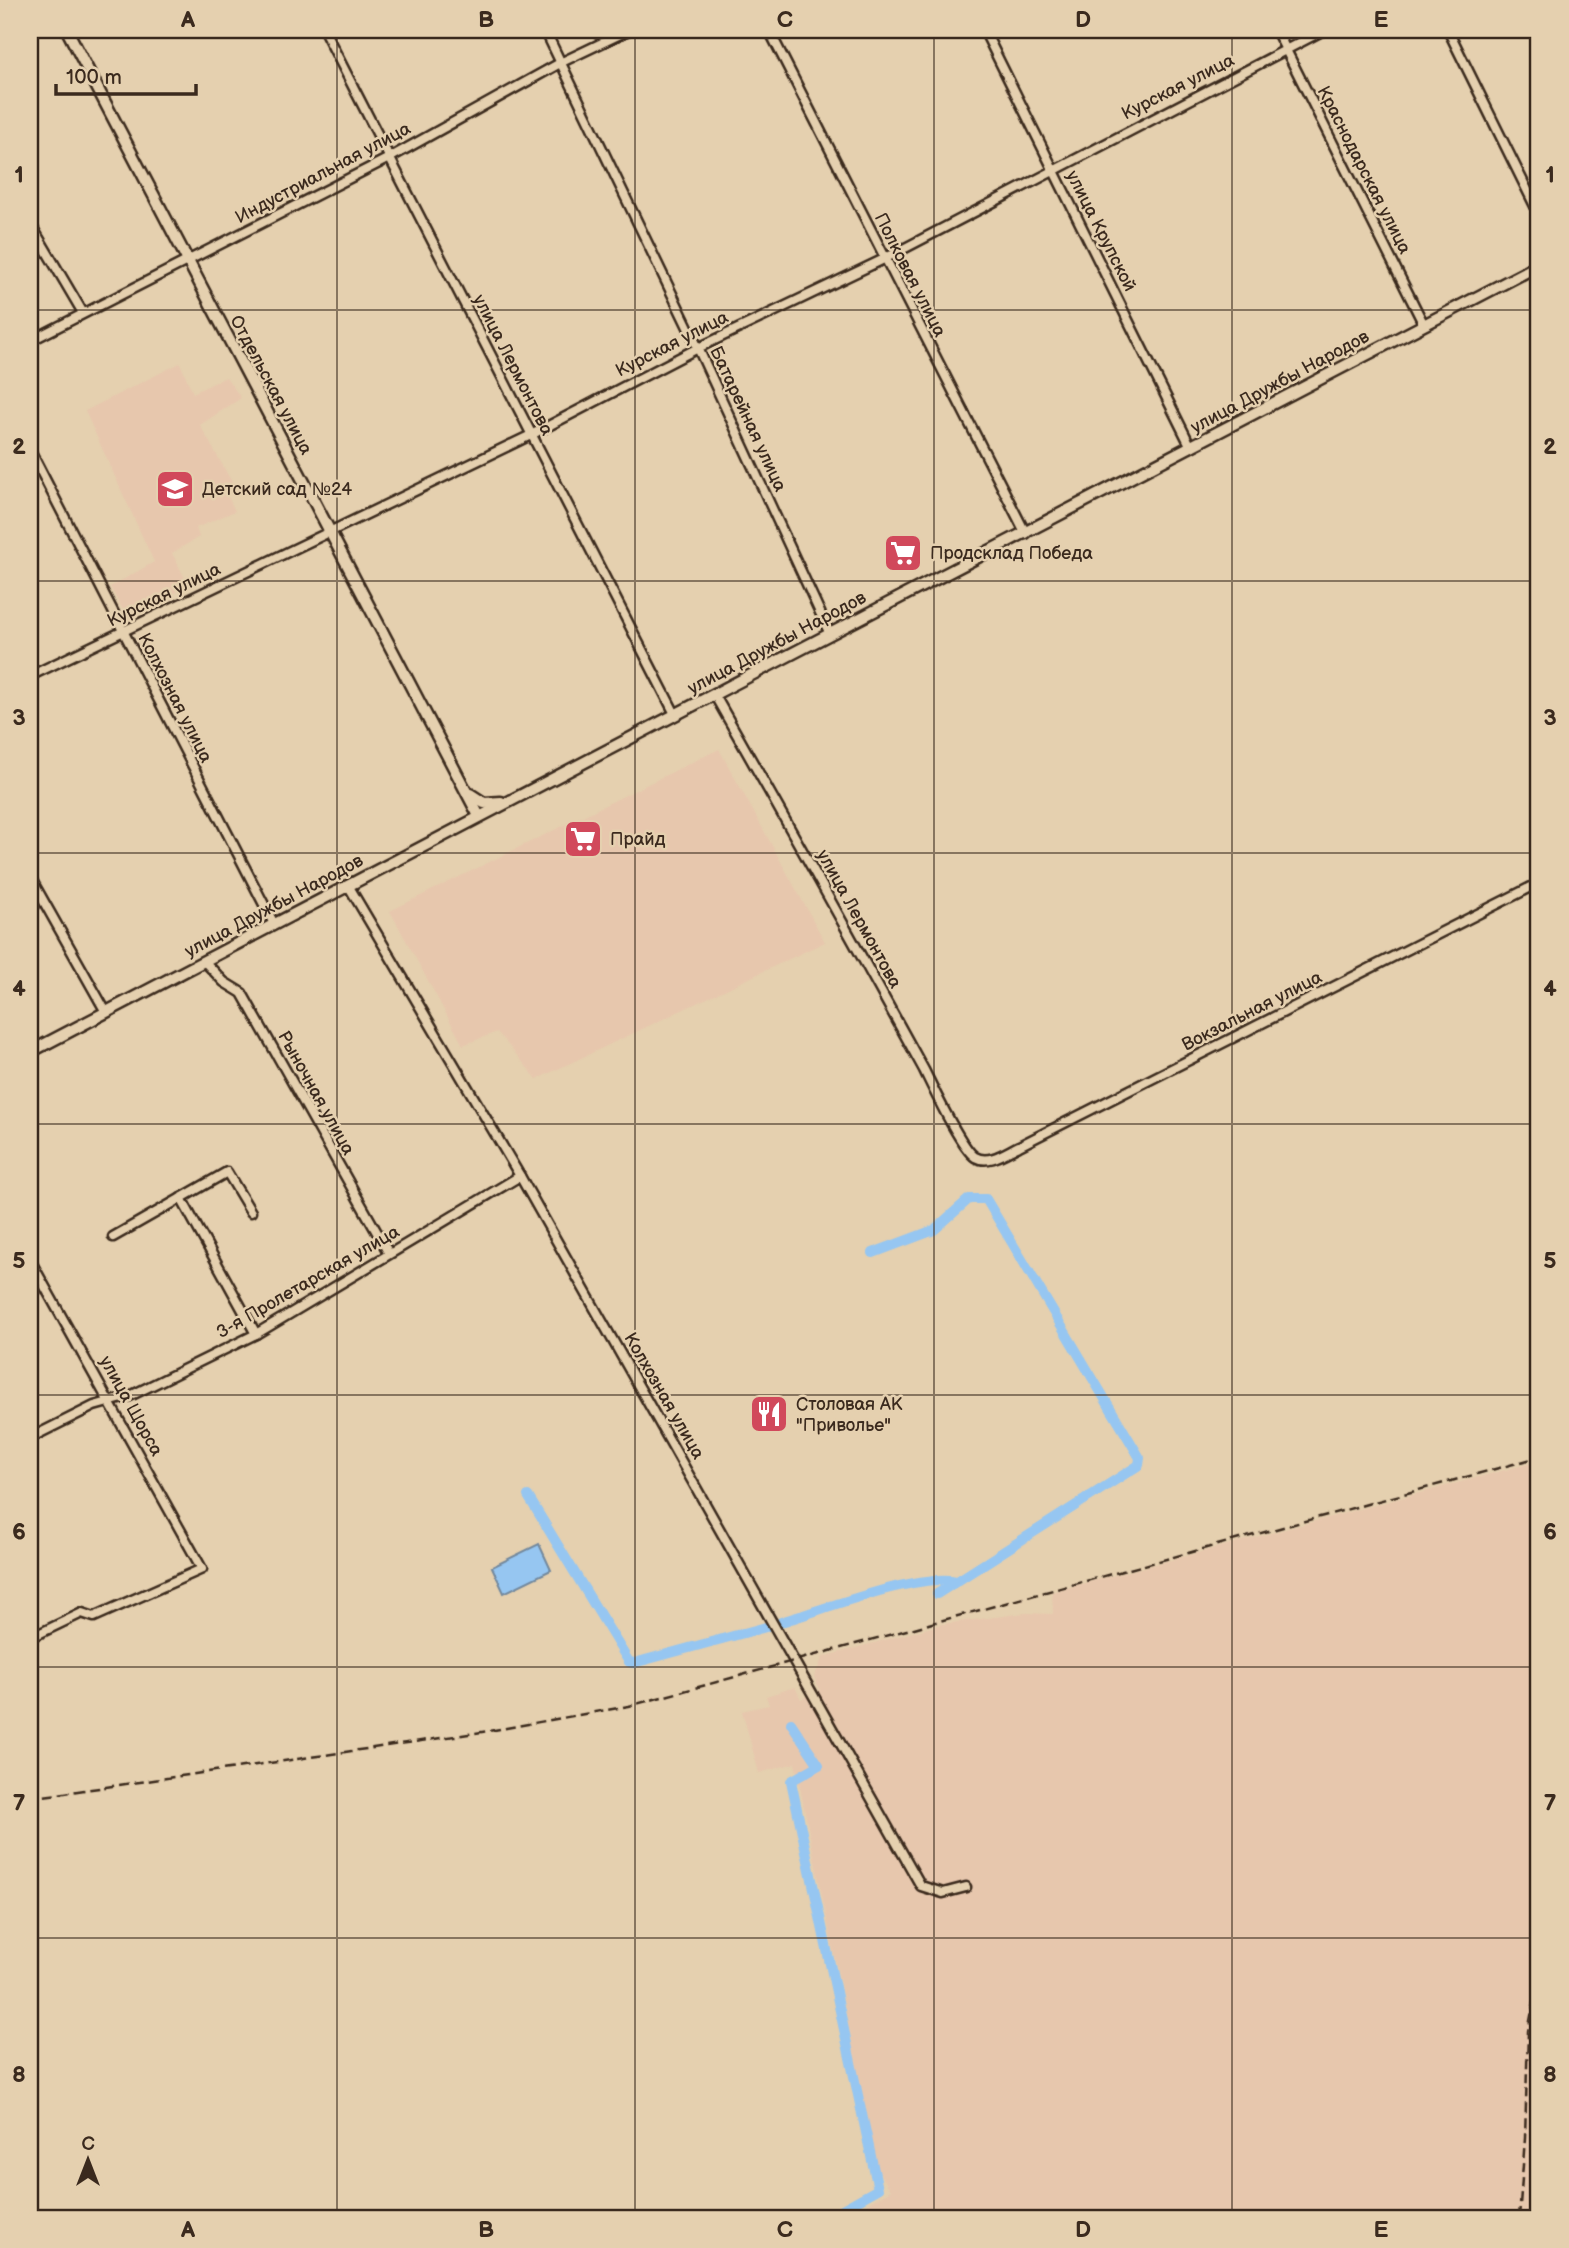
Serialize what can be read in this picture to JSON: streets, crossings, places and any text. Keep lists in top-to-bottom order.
{
  "streets": {
    "street": [
      "Курская улица",
      "Краснодарская улица",
      "Индустриальная улица",
      "улица Крупской",
      "Полковая улица",
      "улица Лермонтова",
      "улица Дружбы Народов",
      "Отдельская улица",
      "Батарейная улица",
      "Колхозная улица",
      "Вокзальная улица",
      "Рыночная улица",
      "3-я Пролетарская улица",
      "улица Щорса"
    ]
  },
  "crossings": [
    ["Курская улица", "Краснодарская улица"],
    ["Курская улица", "улица Крупской"],
    ["Курская улица", "Полковая улица"],
    ["Курская улица", "улица Лермонтова"],
    ["Курская улица", "Отдельская улица"],
    ["Курская улица", "Батарейная улица"],
    ["Курская улица", "Колхозная улица"],
    ["Краснодарская улица", "улица Дружбы Народов"],
    ["Индустриальная улица", "улица Лермонтова"],
    ["Индустриальная улица", "Отдельская улица"],
    ["Индустриальная улица", "Батарейная улица"],
    ["улица Крупской", "улица Дружбы Народов"],
    ["Полковая улица", "улица Дружбы Народов"],
    ["улица Лермонтова", "улица Дружбы Народов"],
    ["улица Лермонтова", "Вокзальная улица"],
    ["улица Дружбы Народов", "Отдельская улица"],
    ["улица Дружбы Народов", "Батарейная улица"],
    ["улица Дружбы Народов", "Колхозная улица"],
    ["улица Дружбы Народов", "Рыночная улица"],
    ["Колхозная улица", "3-я Пролетарская улица"],
    ["Рыночная улица", "3-я Пролетарская улица"],
    ["3-я Пролетарская улица", "улица Щорса"]
  ],
  "places": {
    "school or university": ["Детский сад №24"],
    "supermarket": ["Продсклад Победа", "Прайд"],
    "restaurant": ["Столовая АК \"Приволье\""]
  },
  "scale_bar": "100 m",
  "north": "top",
  "grid": {
    "columns": [
      "A",
      "B",
      "C",
      "D",
      "E"
    ],
    "rows": [
      "1",
      "2",
      "3",
      "4",
      "5",
      "6",
      "7",
      "8"
    ]
  }
}
